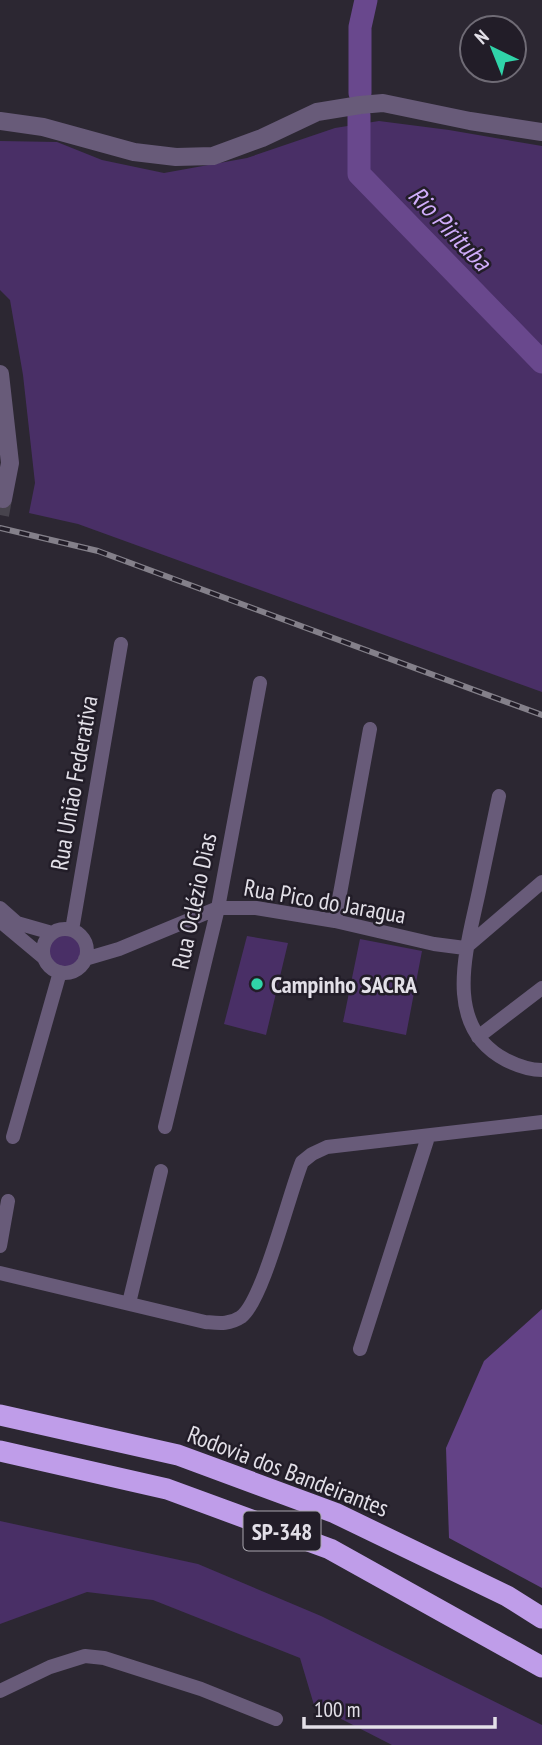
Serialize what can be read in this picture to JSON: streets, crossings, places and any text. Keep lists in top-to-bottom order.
{
  "streets": {
    "highway": ["Rodovia dos Bandeirantes", "SP-348"],
    "street": ["Rua União Federativa", "Rua Oclézio Dias", "Rua Pico do Jaragua"]
  },
  "crossings": [
    ["Rua União Federativa", "Rua Pico do Jaragua"],
    ["Rua Oclézio Dias", "Rua Pico do Jaragua"]
  ],
  "water": ["Rio Pirituba"],
  "places": ["Campinho SACRA"],
  "scale_bar": "100 m",
  "north": "top left"
}
